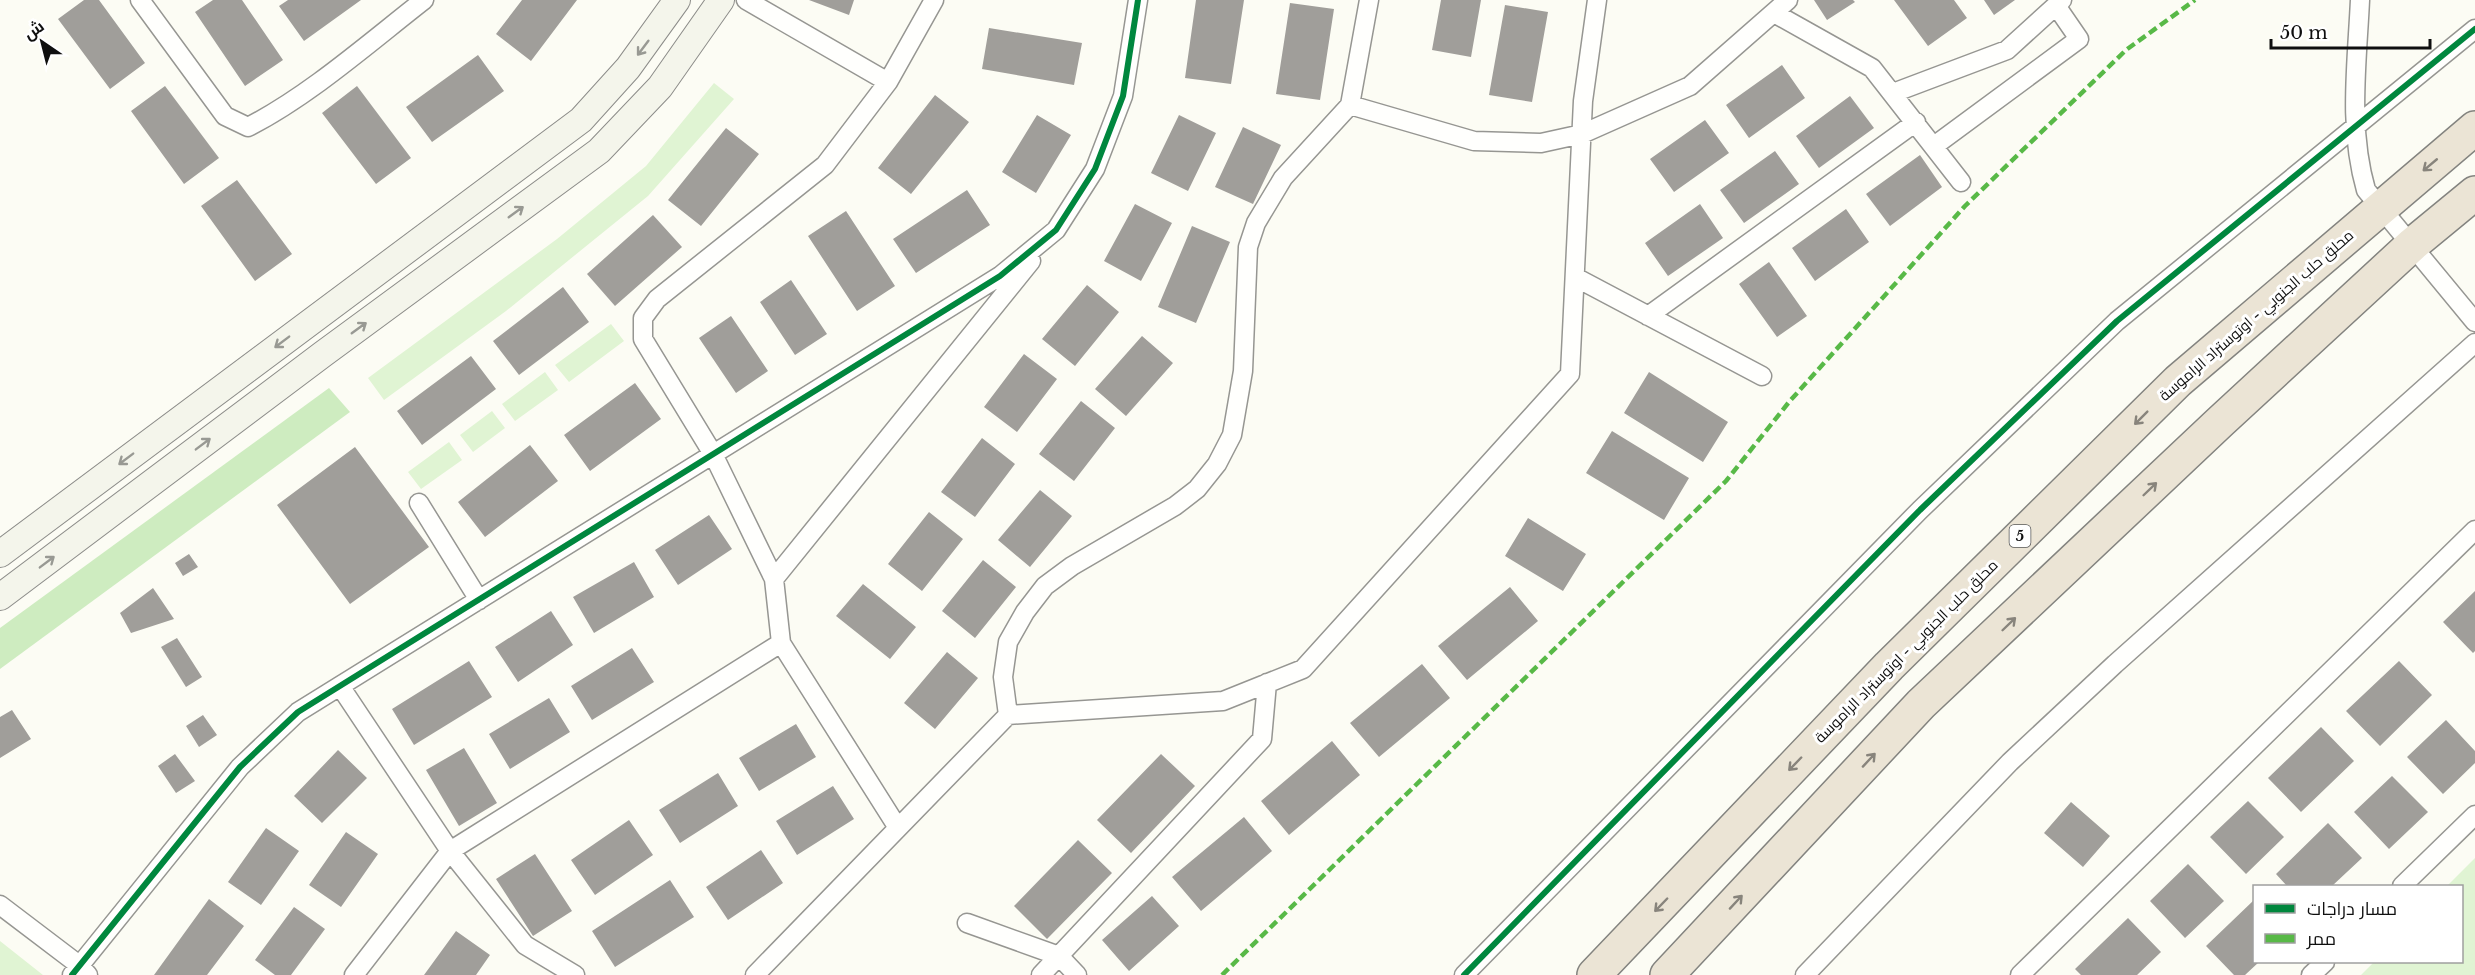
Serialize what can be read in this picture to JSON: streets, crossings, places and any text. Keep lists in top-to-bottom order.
{
  "streets": {
    "highway": ["محلق حلب الجنوبي - اوتوستراد الراموسة", "5"]
  },
  "legend": ["مسار دراجات", "ممر"],
  "scale_bar": "50 m",
  "north": "top left"
}
